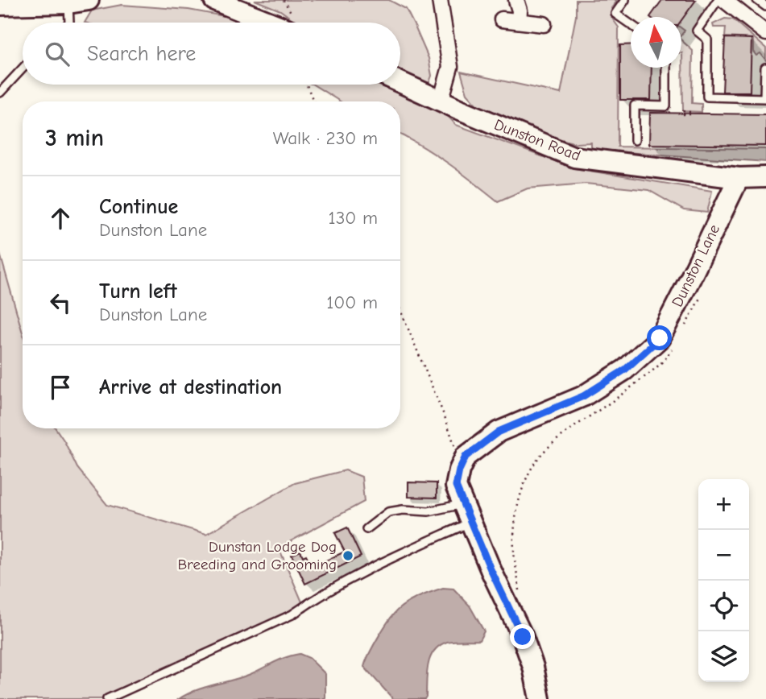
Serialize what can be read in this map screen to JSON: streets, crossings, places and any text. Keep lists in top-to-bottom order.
{
  "streets": {
    "street": ["Dunston Road", "Dunston Lane"]
  },
  "crossings": [
    ["Dunston Road", "Dunston Lane"]
  ],
  "places": ["Dunstan Lodge Dog Breeding and Grooming"],
  "north": "top",
  "page": {
    "search": "Search here",
    "heading": ["3 min", "Walk · 230 m"],
    "list": [
      ["Continue", "Dunston Lane", "130 m"],
      ["Turn left", "Dunston Lane", "100 m"],
      "Arrive at destination"
    ],
    "map_buttons": ["+", "−"]
  }
}
